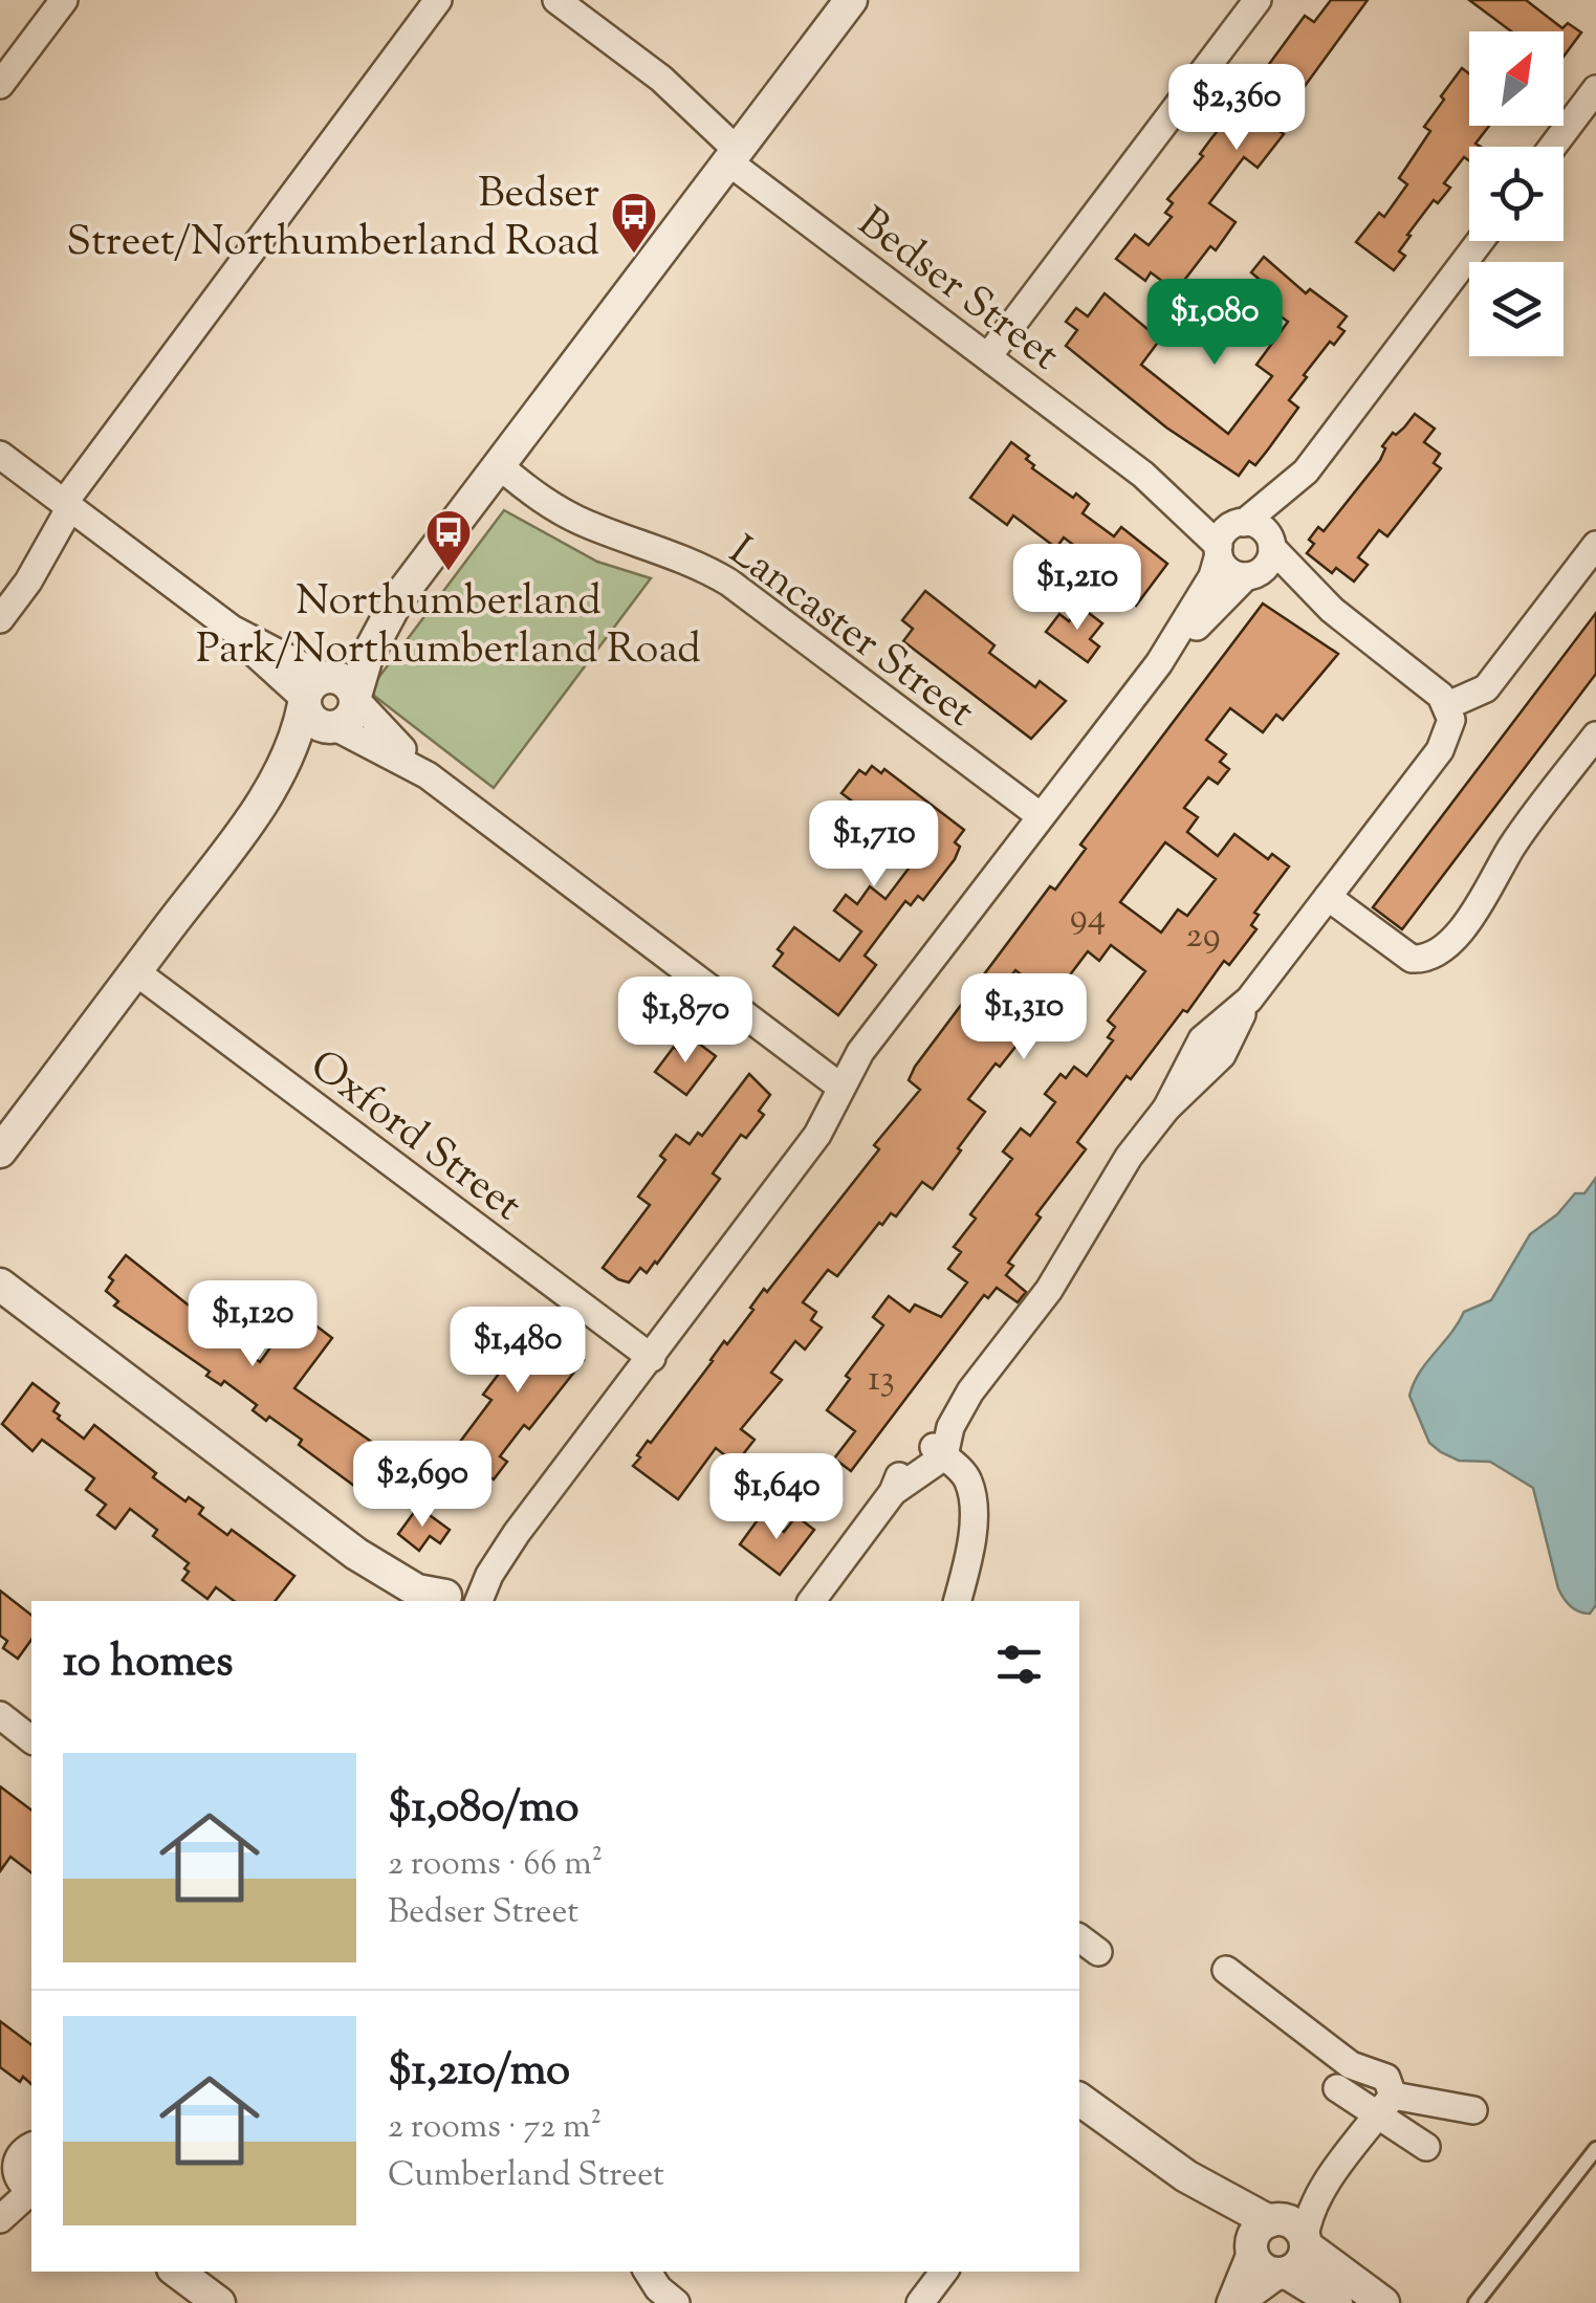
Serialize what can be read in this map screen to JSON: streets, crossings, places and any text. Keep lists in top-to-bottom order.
{
  "streets": {
    "street": ["Bedser Street", "Lancaster Street", "Oxford Street"]
  },
  "places": {
    "bus stop": ["Bedser Street/Northumberland Road", "Northumberland Park/Northumberland Road"]
  },
  "house_numbers": ["94", "29", "13"],
  "north": "top right",
  "page": {
    "price": [
      "$2,360",
      "$1,080",
      "$1,210",
      "$1,710",
      "$1,310",
      "$1,870",
      "$1,120",
      "$1,480",
      "$2,690",
      "$1,640"
    ],
    "heading": "10 homes",
    "list": [
      {
        "name": "$1,080/mo",
        "note": "2 rooms · 66 m² · Bedser Street"
      },
      {
        "name": "$1,210/mo",
        "note": "2 rooms · 72 m² · Cumberland Street"
      }
    ]
  }
}
